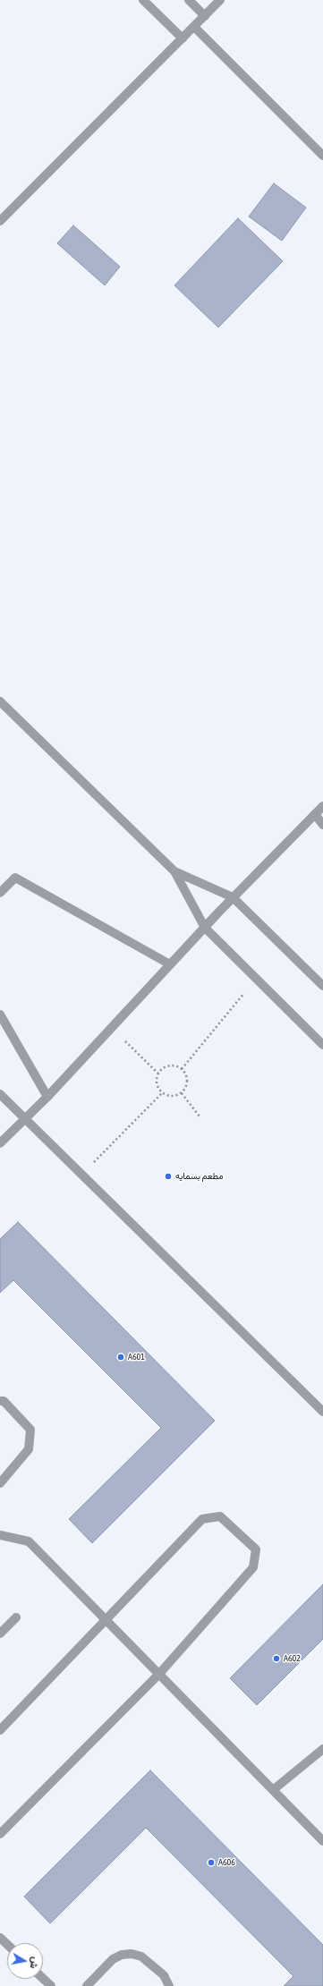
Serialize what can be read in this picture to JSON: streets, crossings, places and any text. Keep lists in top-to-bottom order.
{
  "places": [
    "مطعم بسمايه",
    "A601",
    "A602",
    "A606"
  ],
  "north": "right"
}
